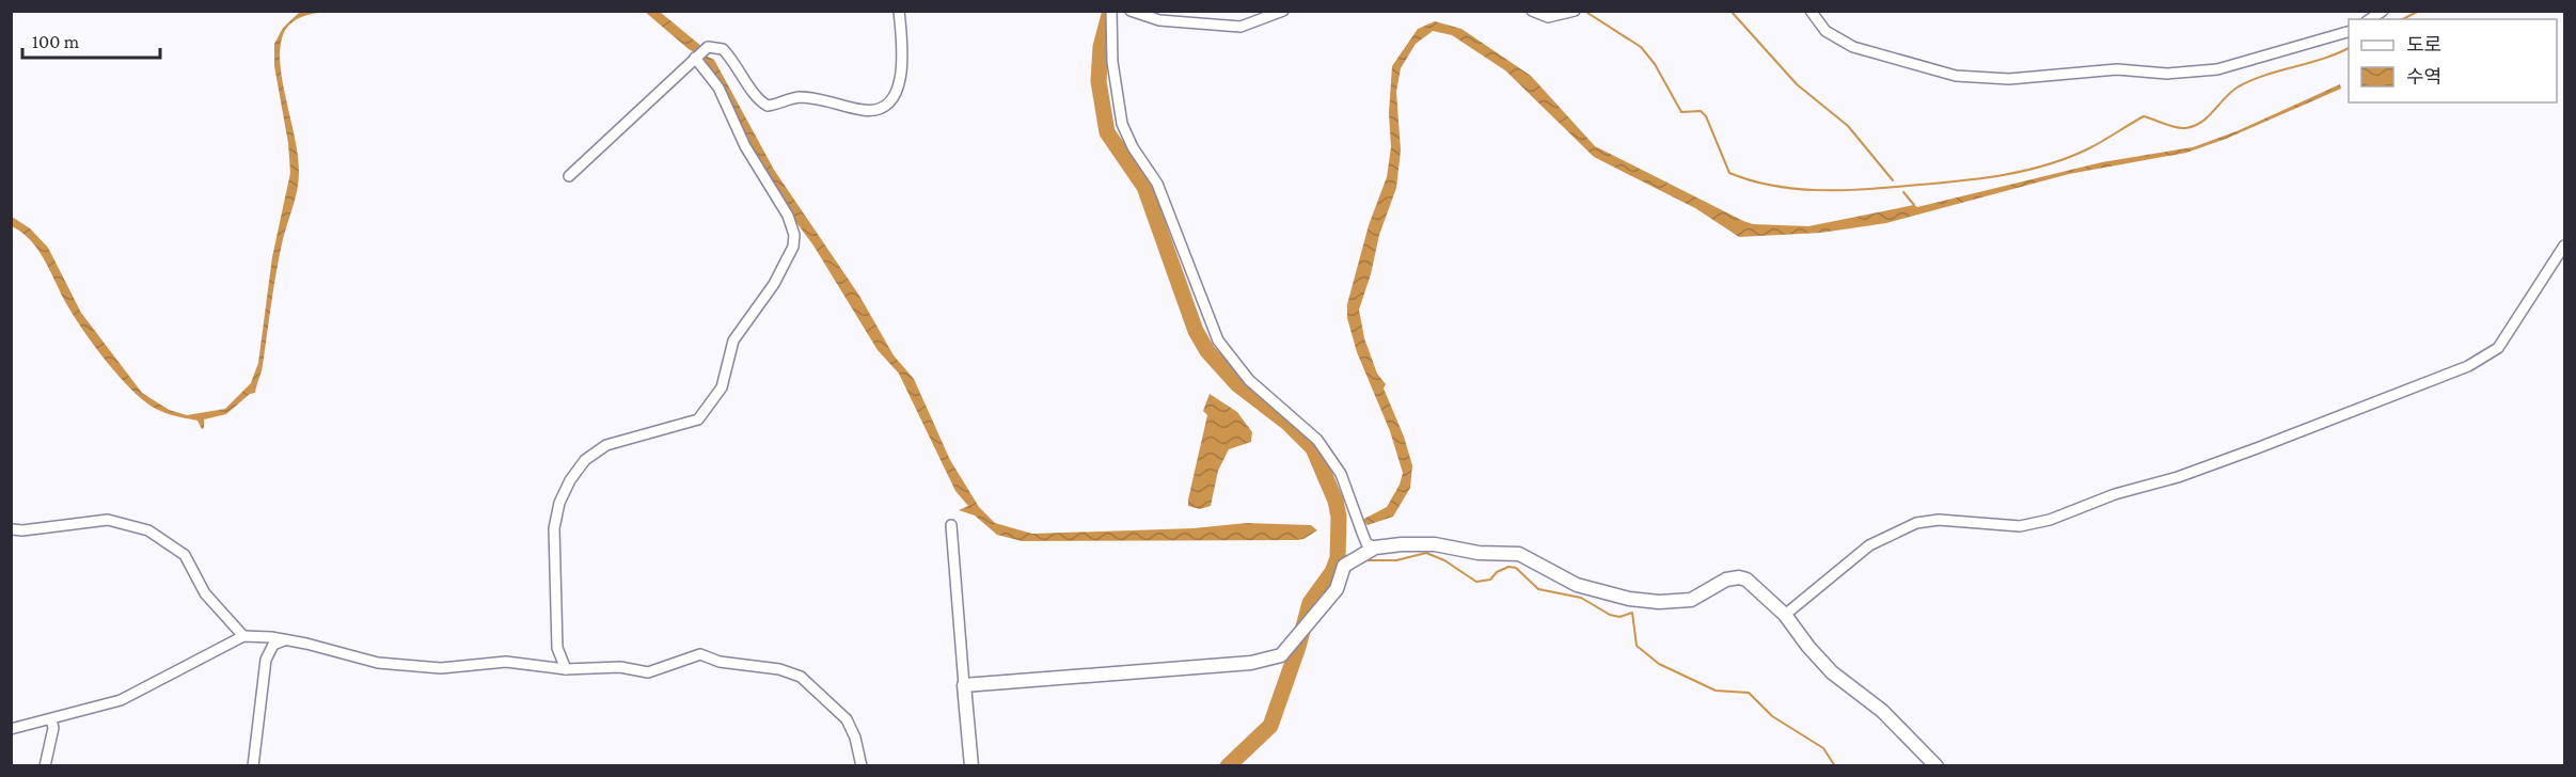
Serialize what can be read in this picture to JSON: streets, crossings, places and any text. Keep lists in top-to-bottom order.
{
  "legend": ["도로", "수역"],
  "scale_bar": "100 m"
}
